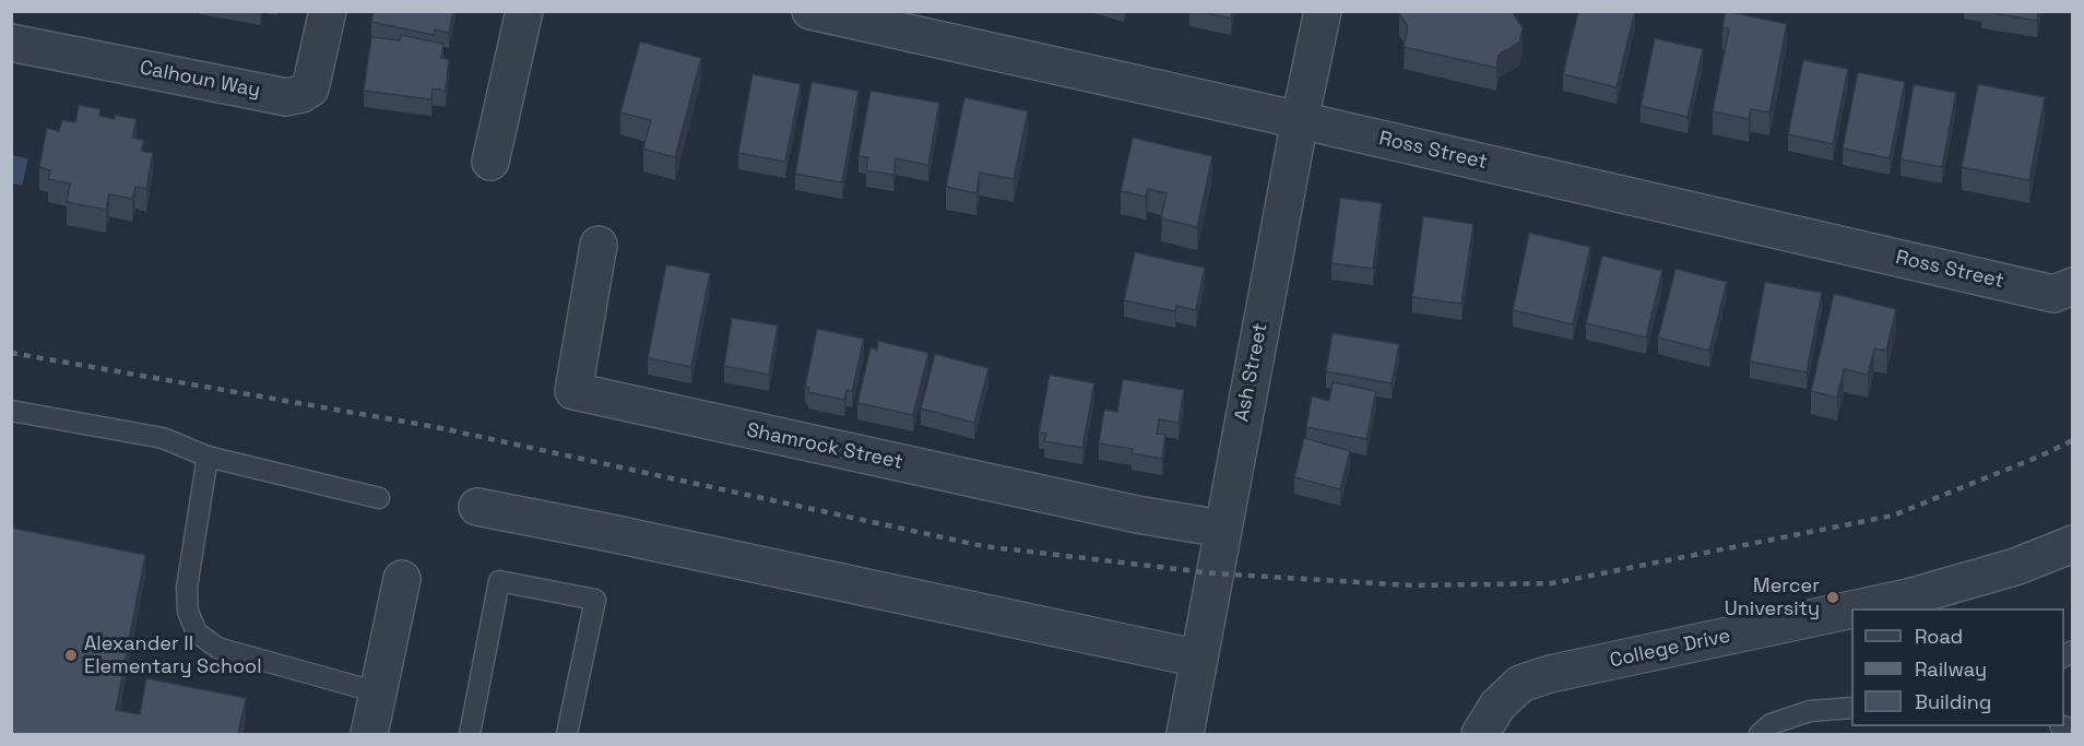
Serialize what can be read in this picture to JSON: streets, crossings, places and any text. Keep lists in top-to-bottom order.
{
  "streets": {
    "street": [
      "Calhoun Way",
      "Ross Street",
      "Ash Street",
      "Shamrock Street",
      "College Drive"
    ]
  },
  "crossings": [
    ["Ross Street", "Ash Street"],
    ["Ash Street", "Shamrock Street"]
  ],
  "places": ["Mercer University", "Alexander II Elementary School"],
  "legend": ["Road", "Railway", "Building"]
}
